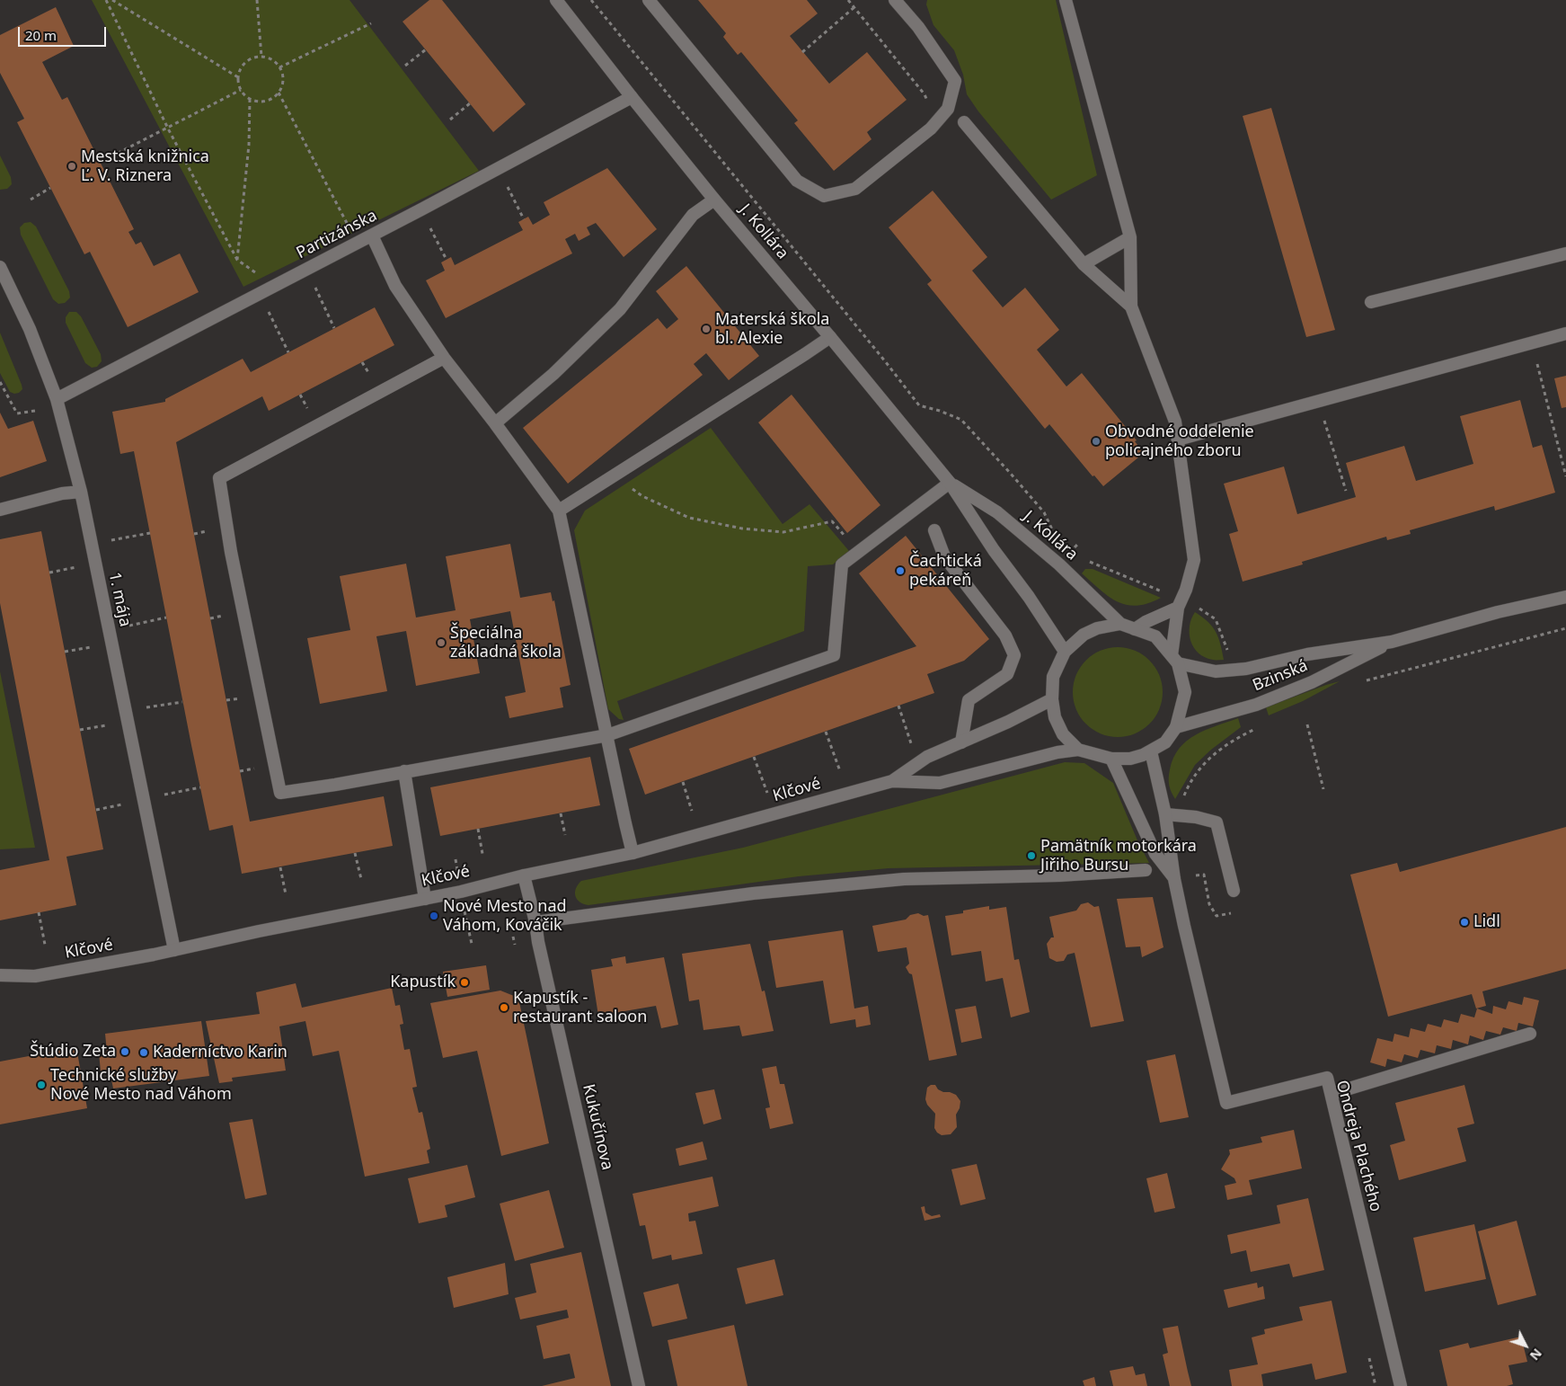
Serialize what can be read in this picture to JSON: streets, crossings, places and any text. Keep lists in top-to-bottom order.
{
  "streets": {
    "street": [
      "J. Kollára",
      "Partizánska",
      "1. mája",
      "Bzinská",
      "Klčové",
      "Kukučínova",
      "Ondreja Plachého"
    ]
  },
  "crossings": [
    ["J. Kollára", "Partizánska"],
    ["J. Kollára", "Bzinská"],
    ["J. Kollára", "Klčové"],
    ["J. Kollára", "Ondreja Plachého"],
    ["Partizánska", "1. mája"],
    ["1. mája", "Klčové"],
    ["Bzinská", "Klčové"],
    ["Bzinská", "Ondreja Plachého"],
    ["Klčové", "Kukučínova"],
    ["Klčové", "Ondreja Plachého"]
  ],
  "places": [
    "Mestská knižnica Ľ. V. Riznera",
    "Materská škola bl. Alexie",
    "Obvodné oddelenie policajného zboru",
    "Čachtická pekáreň",
    "Špeciálna základná škola",
    "Pamätník motorkára Jiřiho Bursu",
    "Nové Mesto nad Váhom, Kováčik",
    "Lidl",
    "Kapustík",
    "Kapustík - restaurant saloon",
    "Štúdio Zeta",
    "Kaderníctvo Karin",
    "Technické služby Nové Mesto nad Váhom"
  ],
  "scale_bar": "20 m",
  "north": "bottom right"
}
